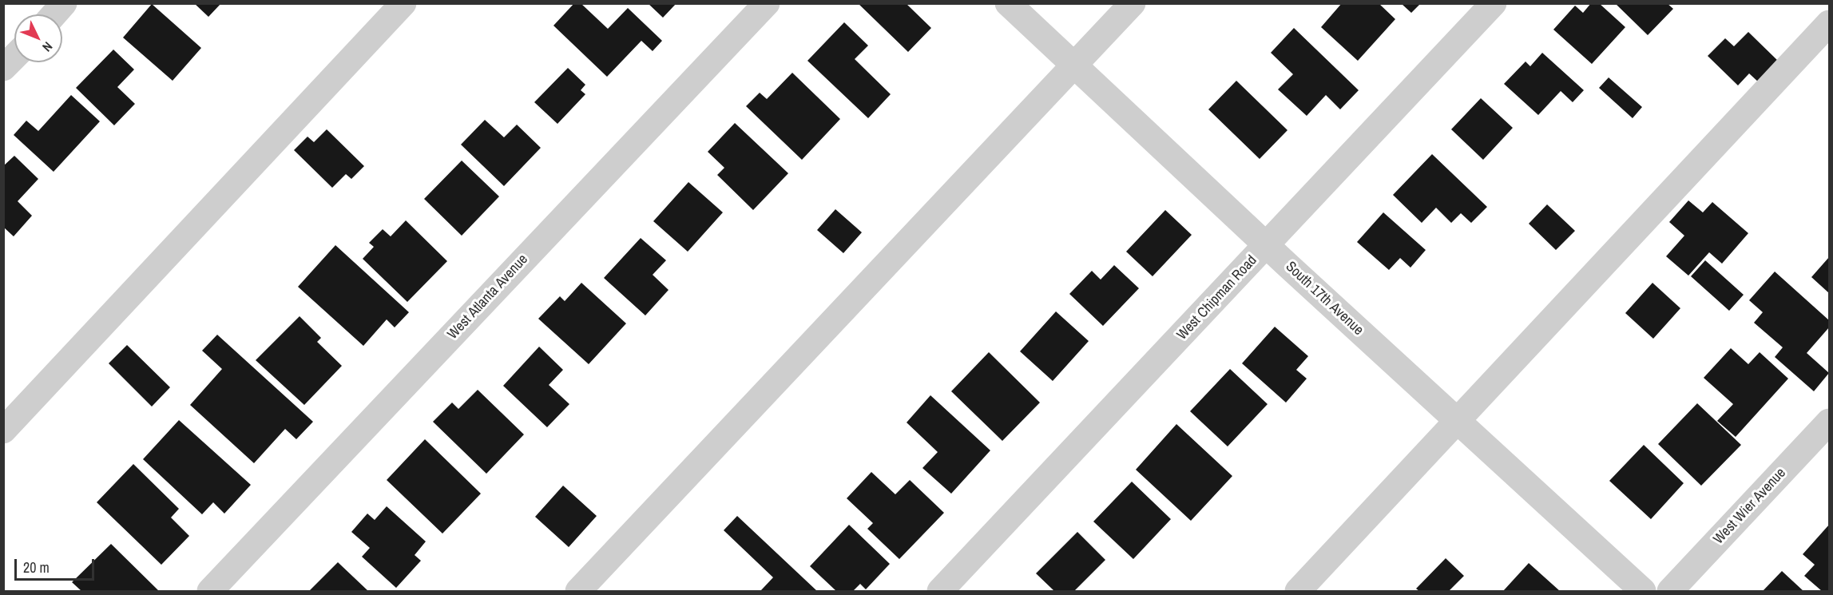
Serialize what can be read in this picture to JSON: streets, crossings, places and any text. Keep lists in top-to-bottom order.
{
  "streets": {
    "street": [
      "West Atlanta Avenue",
      "West Chipman Road",
      "South 17th Avenue",
      "West Wier Avenue"
    ]
  },
  "crossings": [
    ["West Chipman Road", "South 17th Avenue"]
  ],
  "scale_bar": "20 m",
  "north": "bottom right"
}
